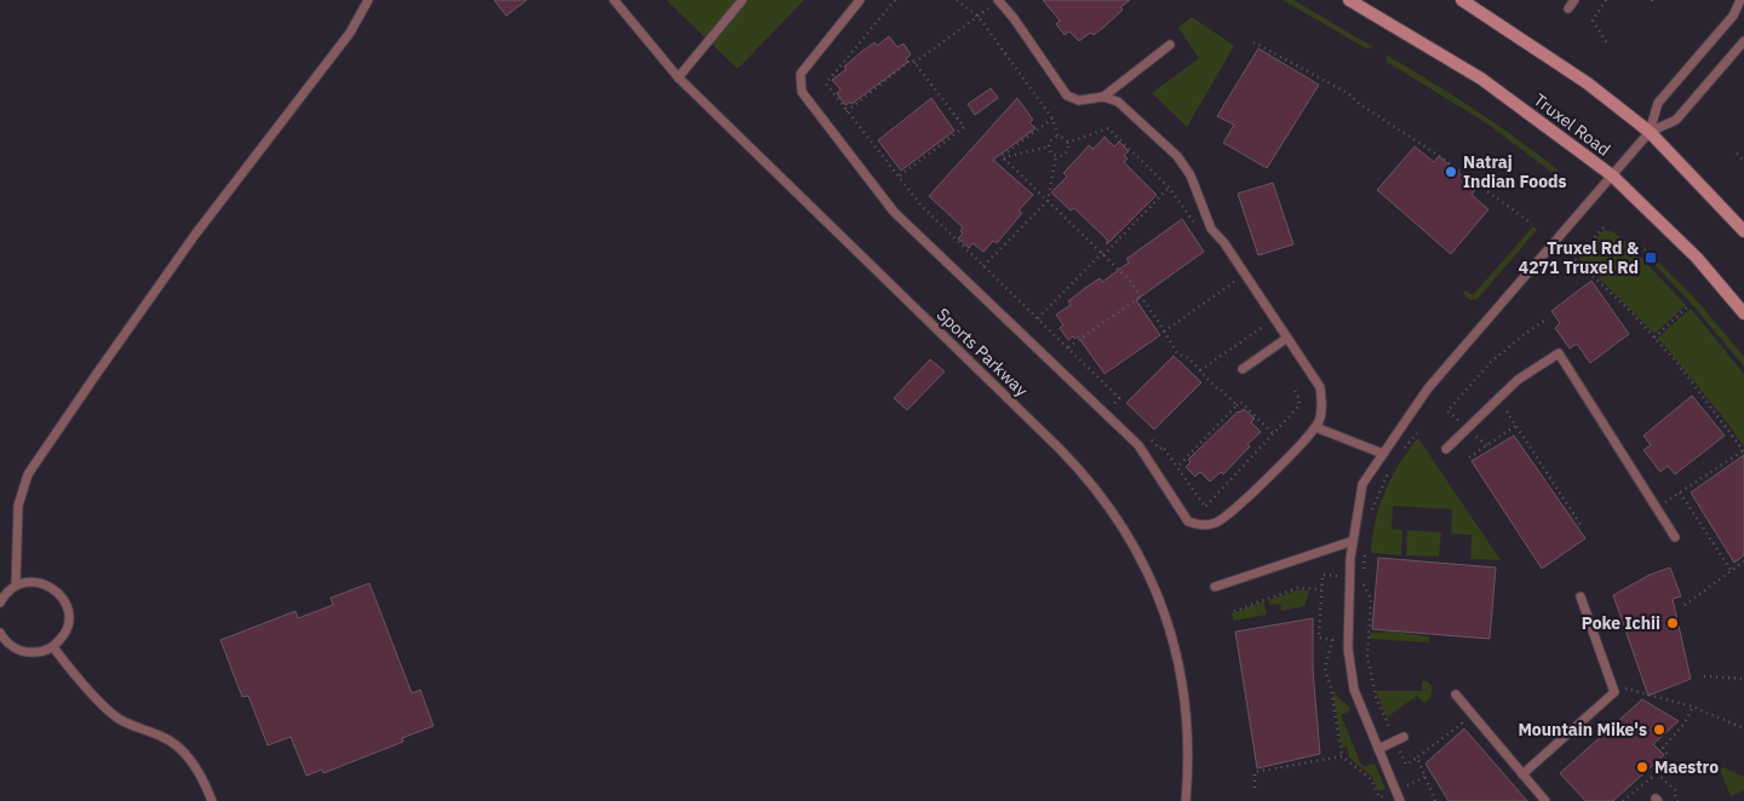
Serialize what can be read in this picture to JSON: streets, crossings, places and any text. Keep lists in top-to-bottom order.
{
  "streets": {
    "main road": ["Truxel Road"],
    "lane": ["Sports Parkway"]
  },
  "places": {
    "other": [
      "Natraj Indian Foods",
      "Poke Ichii",
      "Mountain Mike's",
      "Maestro"
    ],
    "transit": ["Truxel Rd & 4271 Truxel Rd"]
  }
}
